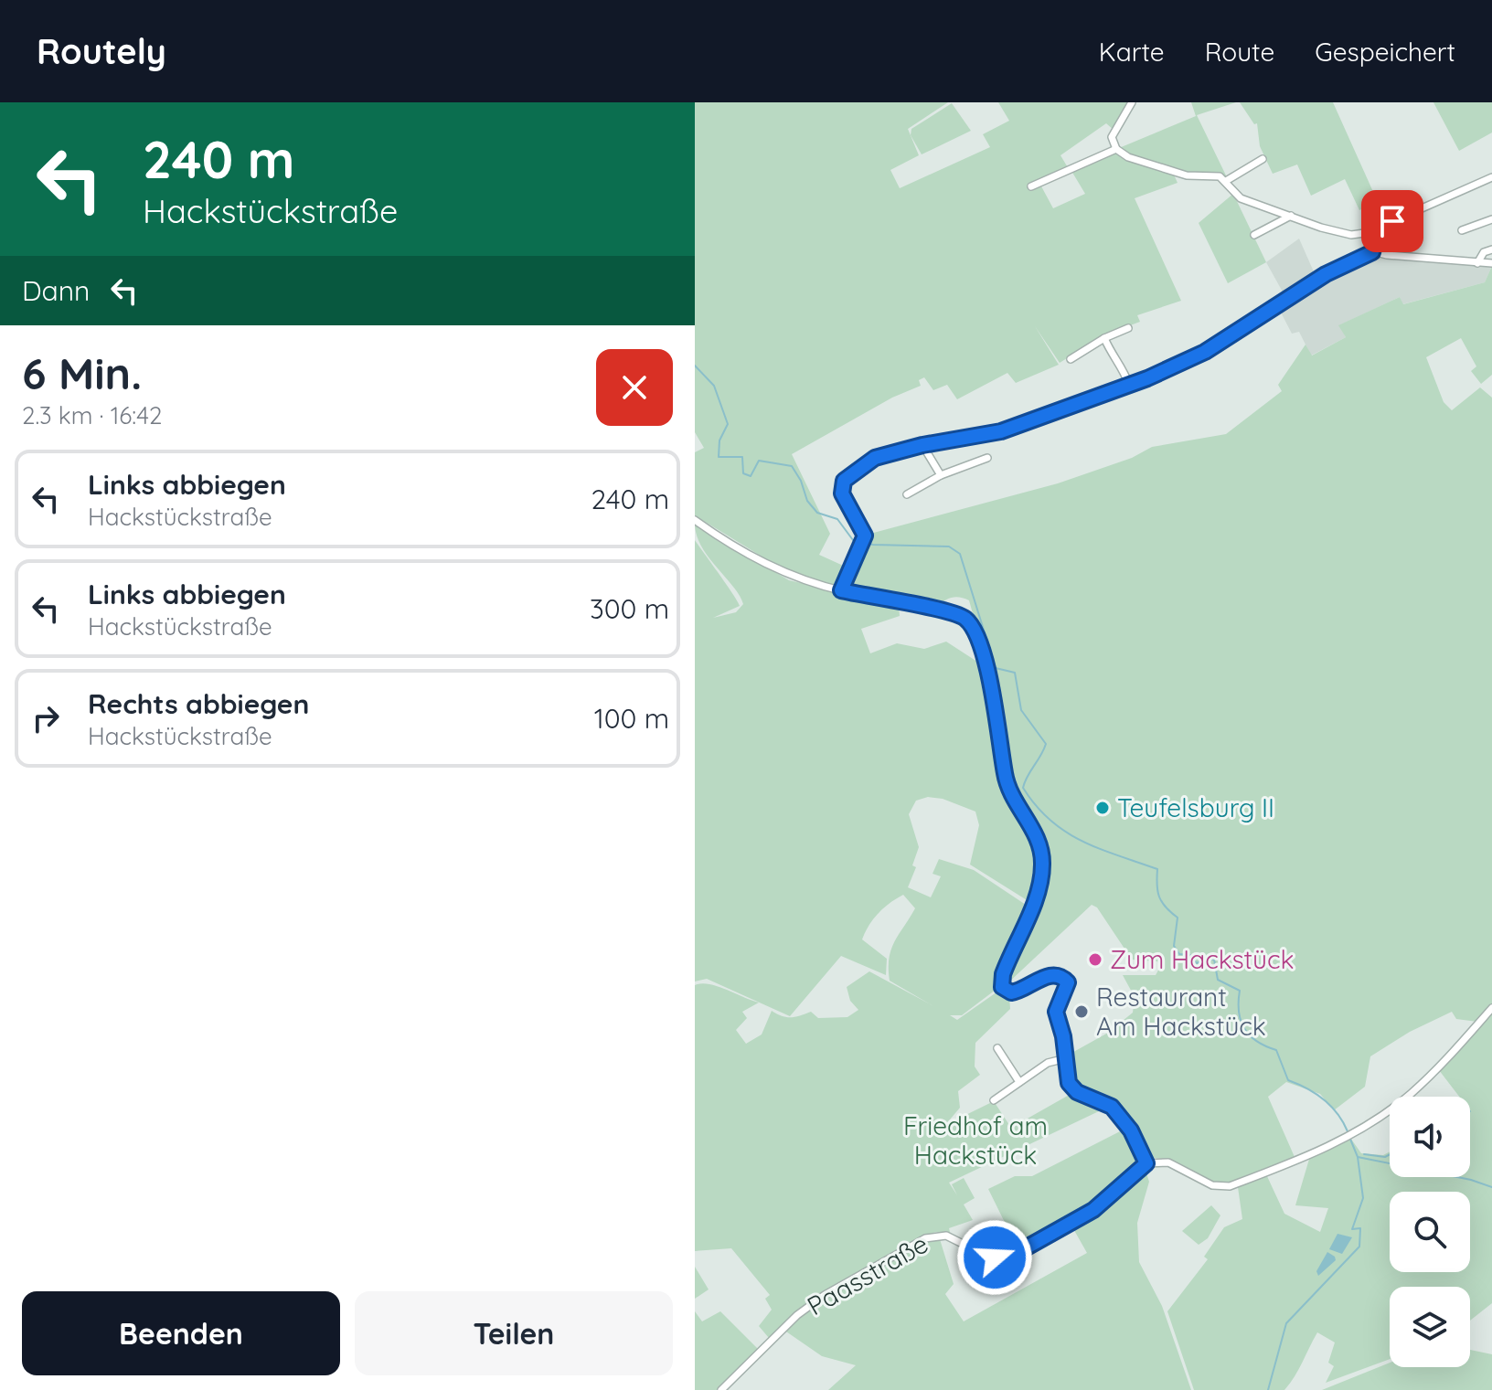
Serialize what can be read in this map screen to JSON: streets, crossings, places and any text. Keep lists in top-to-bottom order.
{
  "streets": {
    "street": ["Paasstraße"]
  },
  "parks": ["Friedhof am Hackstück"],
  "places": ["Teufelsburg II", "Zum Hackstück", "Restaurant Am Hackstück"],
  "page": {
    "header": "Routely",
    "nav": ["Karte", "Route", "Gespeichert"],
    "turn": ["240 m", "Hackstückstraße"],
    "then": "Dann",
    "heading": ["6 Min.", "2.3 km · 16:42"],
    "list": [
      {
        "name": "Links abbiegen",
        "note": "Hackstückstraße",
        "value": "240 m"
      },
      {
        "name": "Links abbiegen",
        "note": "Hackstückstraße",
        "value": "300 m"
      },
      {
        "name": "Rechts abbiegen",
        "note": "Hackstückstraße",
        "value": "100 m"
      }
    ],
    "buttons": ["Beenden", "Teilen"]
  }
}
